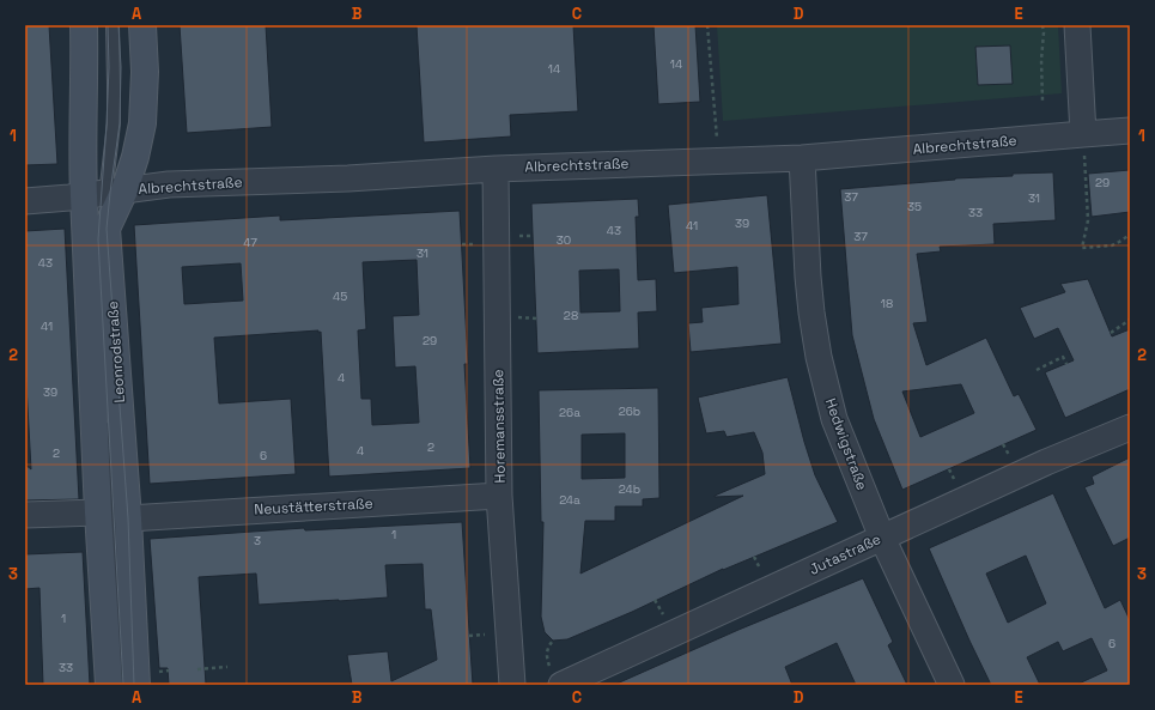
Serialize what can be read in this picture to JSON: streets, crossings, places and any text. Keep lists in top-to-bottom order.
{
  "streets": {
    "main road": ["Leonrodstraße"],
    "street": [
      "Albrechtstraße",
      "Horemansstraße",
      "Hedwigstraße",
      "Neustätterstraße",
      "Jutastraße"
    ]
  },
  "crossings": [
    ["Albrechtstraße", "Leonrodstraße"],
    ["Albrechtstraße", "Horemansstraße"],
    ["Albrechtstraße", "Hedwigstraße"],
    ["Leonrodstraße", "Neustätterstraße"],
    ["Horemansstraße", "Neustätterstraße"],
    ["Hedwigstraße", "Jutastraße"]
  ],
  "house_numbers": [
    "14",
    "14",
    "29",
    "37",
    "31",
    "35",
    "33",
    "39",
    "41",
    "43",
    "37",
    "30",
    "47",
    "31",
    "43",
    "45",
    "18",
    "28",
    "41",
    "29",
    "4",
    "39",
    "26b",
    "26a",
    "2",
    "4",
    "2",
    "6",
    "24b",
    "24a",
    "1",
    "3",
    "1",
    "6",
    "33"
  ],
  "grid": {
    "columns": [
      "A",
      "B",
      "C",
      "D",
      "E"
    ],
    "rows": ["1", "2", "3"]
  }
}
